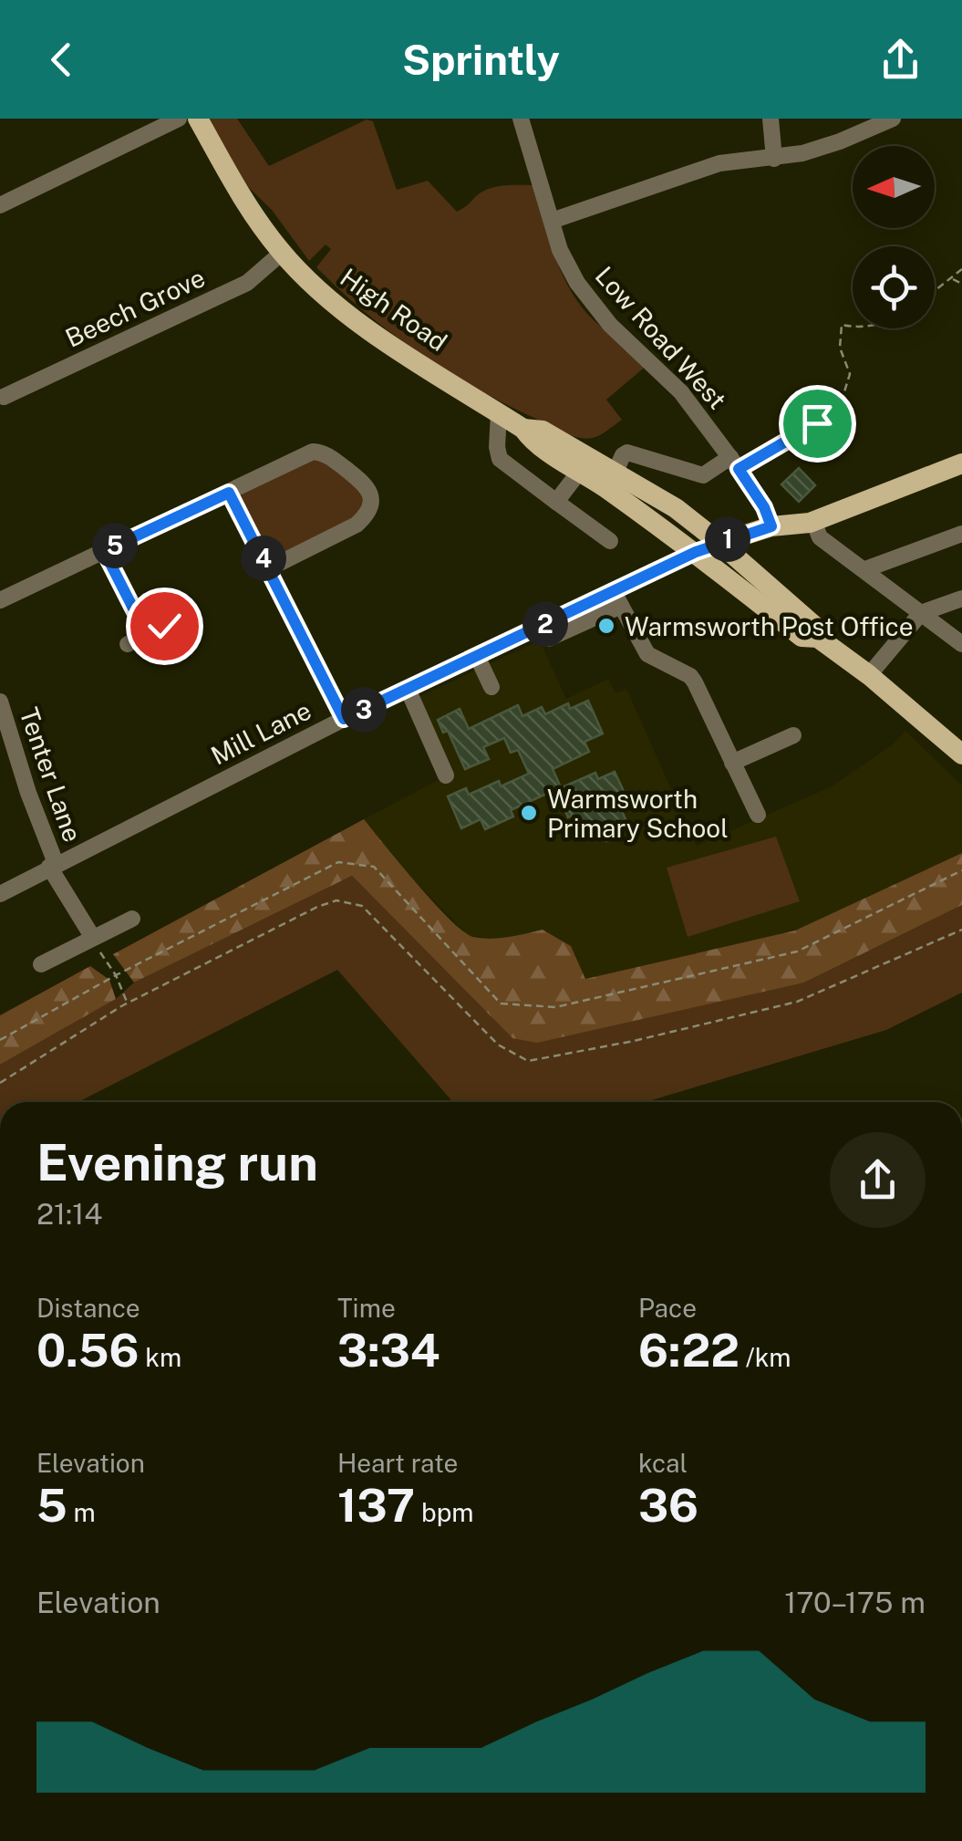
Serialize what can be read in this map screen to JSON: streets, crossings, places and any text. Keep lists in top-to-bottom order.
{
  "streets": {
    "main road": ["High Road"],
    "street": [
      "Beech Grove",
      "Low Road West",
      "Mill Lane",
      "Tenter Lane"
    ]
  },
  "crossings": [
    ["Beech Grove", "High Road"],
    ["High Road", "Mill Lane"],
    ["Mill Lane", "Tenter Lane"]
  ],
  "places": ["Warmsworth Post Office", "Warmsworth Primary School"],
  "north": "left",
  "page": {
    "header": "Sprintly",
    "pins": [
      "1",
      "5",
      "4",
      "2",
      "3"
    ],
    "heading": ["Evening run", "21:14"],
    "stats": [
      ["Distance", "0.56 km"],
      ["Time", "3:34"],
      ["Pace", "6:22 /km"],
      ["Elevation", "5 m"],
      ["Heart rate", "137 bpm"],
      ["kcal", "36"]
    ],
    "chart": ["Elevation", "170–175 m"]
  }
}
